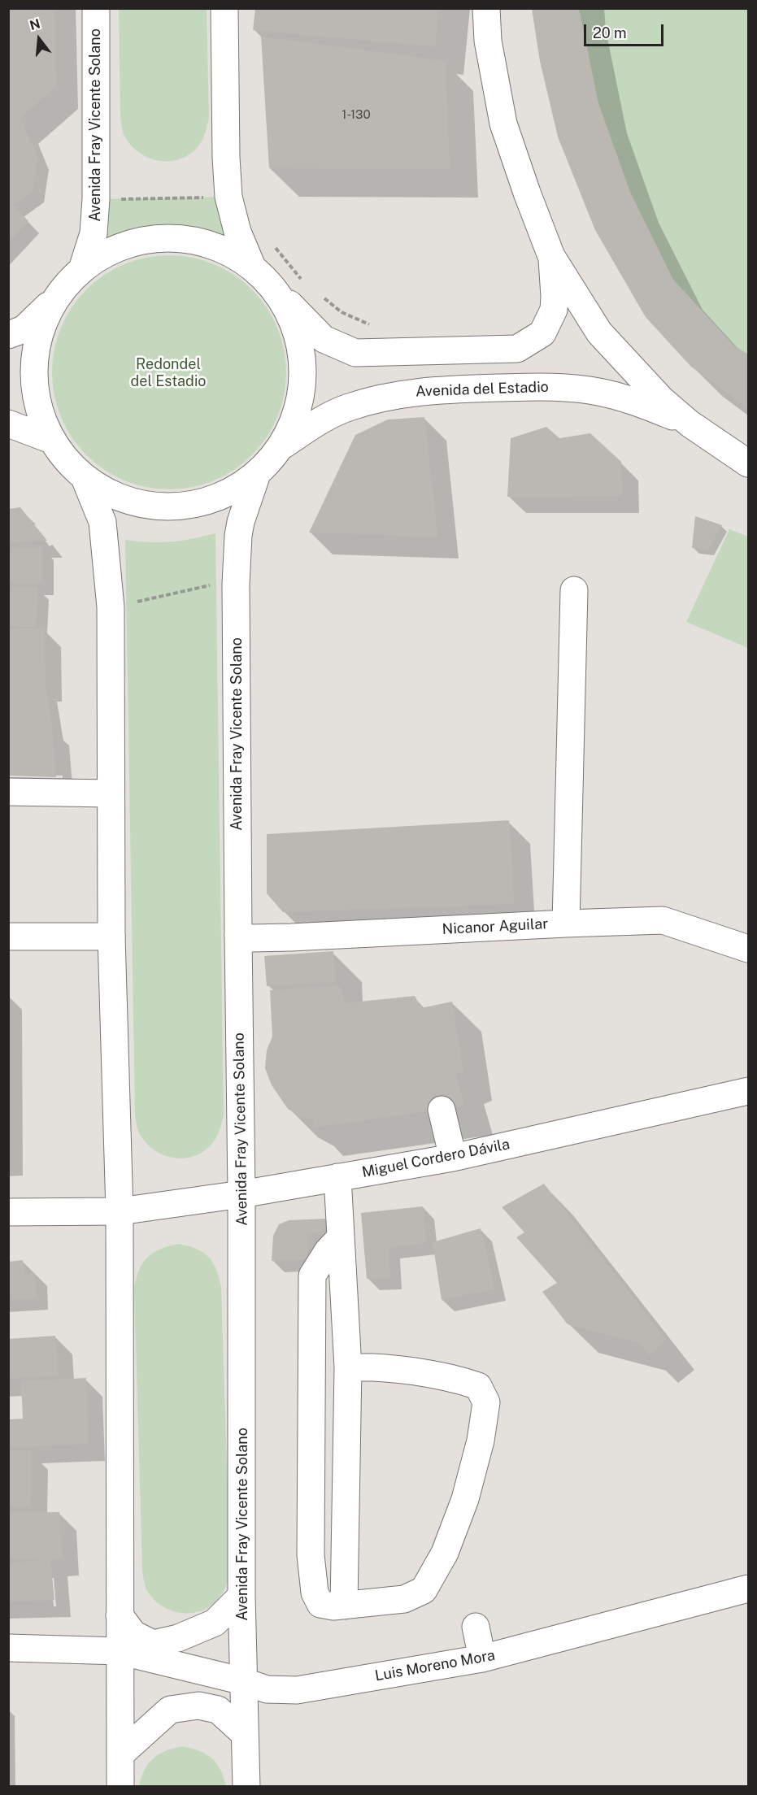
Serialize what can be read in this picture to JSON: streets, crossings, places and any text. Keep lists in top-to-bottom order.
{
  "streets": {
    "main road": [
      "Avenida Fray Vicente Solano",
      "Avenida del Estadio",
      "Nicanor Aguilar",
      "Miguel Cordero Dávila",
      "Luis Moreno Mora"
    ]
  },
  "crossings": [
    ["Avenida Fray Vicente Solano", "Nicanor Aguilar"],
    ["Avenida Fray Vicente Solano", "Miguel Cordero Dávila"],
    ["Avenida Fray Vicente Solano", "Luis Moreno Mora"]
  ],
  "parks": ["Redondel del Estadio"],
  "house_numbers": ["1-130"],
  "scale_bar": "20 m",
  "north": "top"
}
